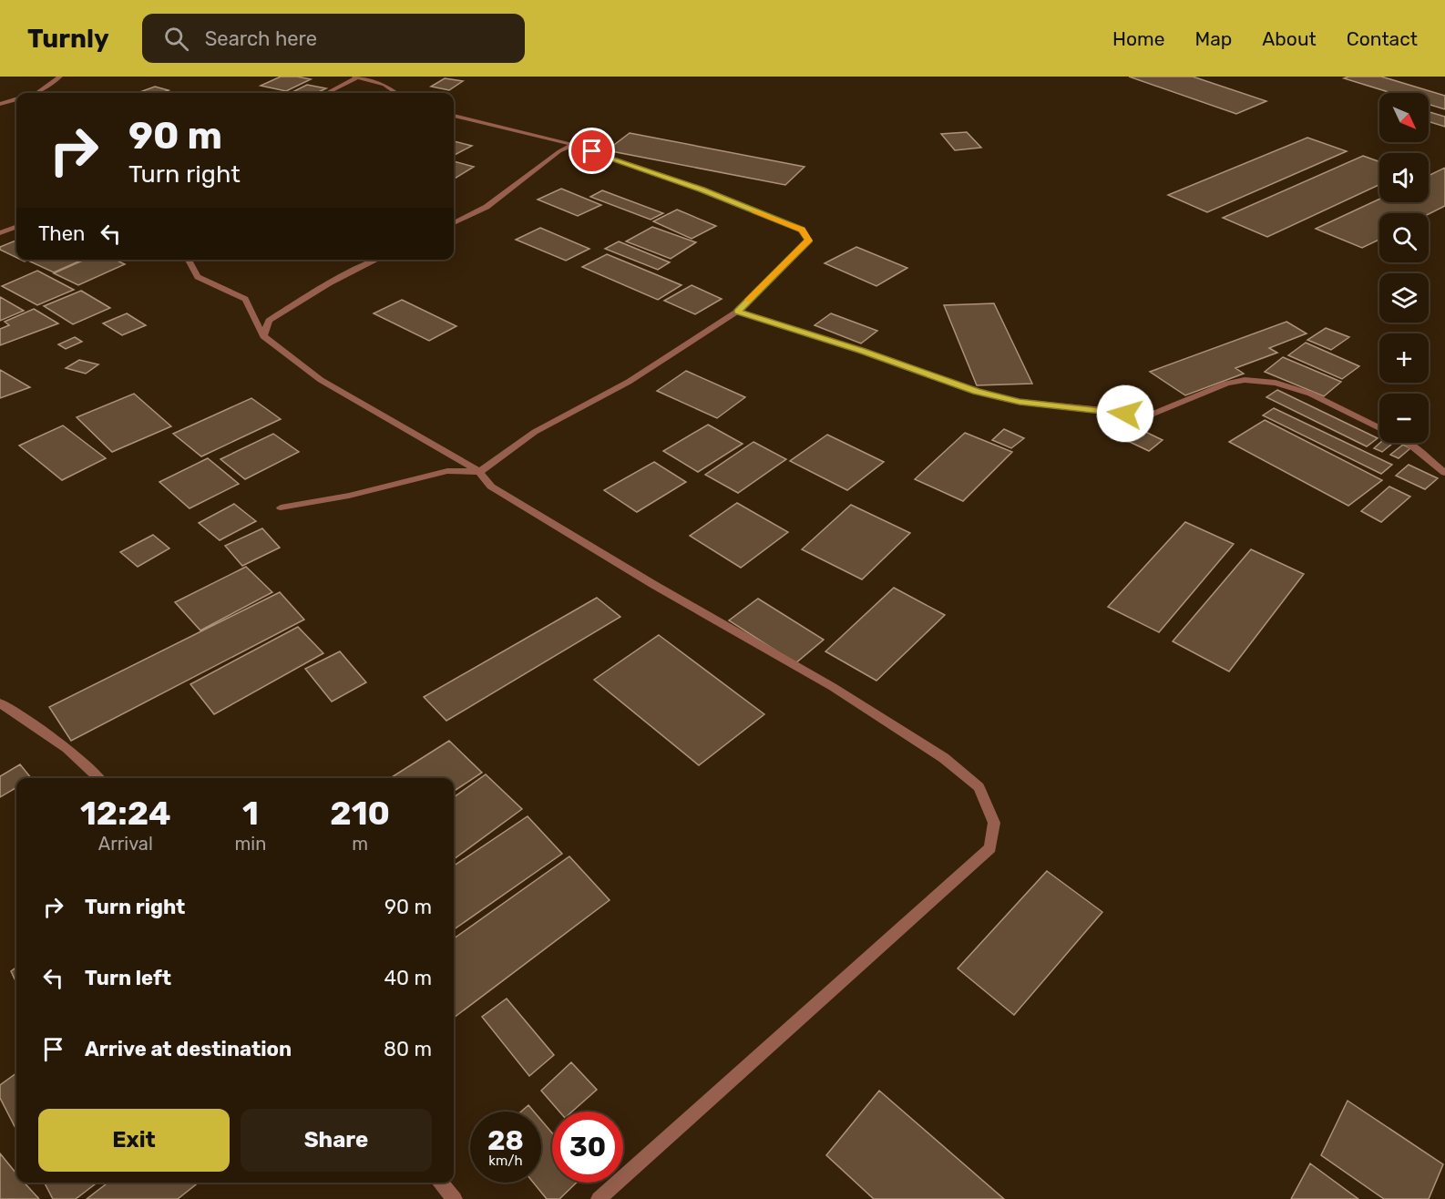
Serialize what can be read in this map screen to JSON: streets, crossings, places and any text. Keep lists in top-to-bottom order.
{
  "north": "bottom right",
  "page": {
    "header": "Turnly",
    "search": "Search here",
    "nav": [
      "Home",
      "Map",
      "About",
      "Contact"
    ],
    "map_buttons": ["+", "−"],
    "turn": ["90 m", "Turn right"],
    "then": "Then",
    "eta": [
      "12:24",
      "Arrival",
      "1",
      "min",
      "210",
      "m"
    ],
    "list": [
      {
        "name": "Turn right",
        "value": "90 m"
      },
      {
        "name": "Turn left",
        "value": "40 m"
      },
      {
        "name": "Arrive at destination",
        "value": "80 m"
      }
    ],
    "buttons": ["Exit", "Share"],
    "speed": "28 km/h",
    "limit": "30"
  }
}
